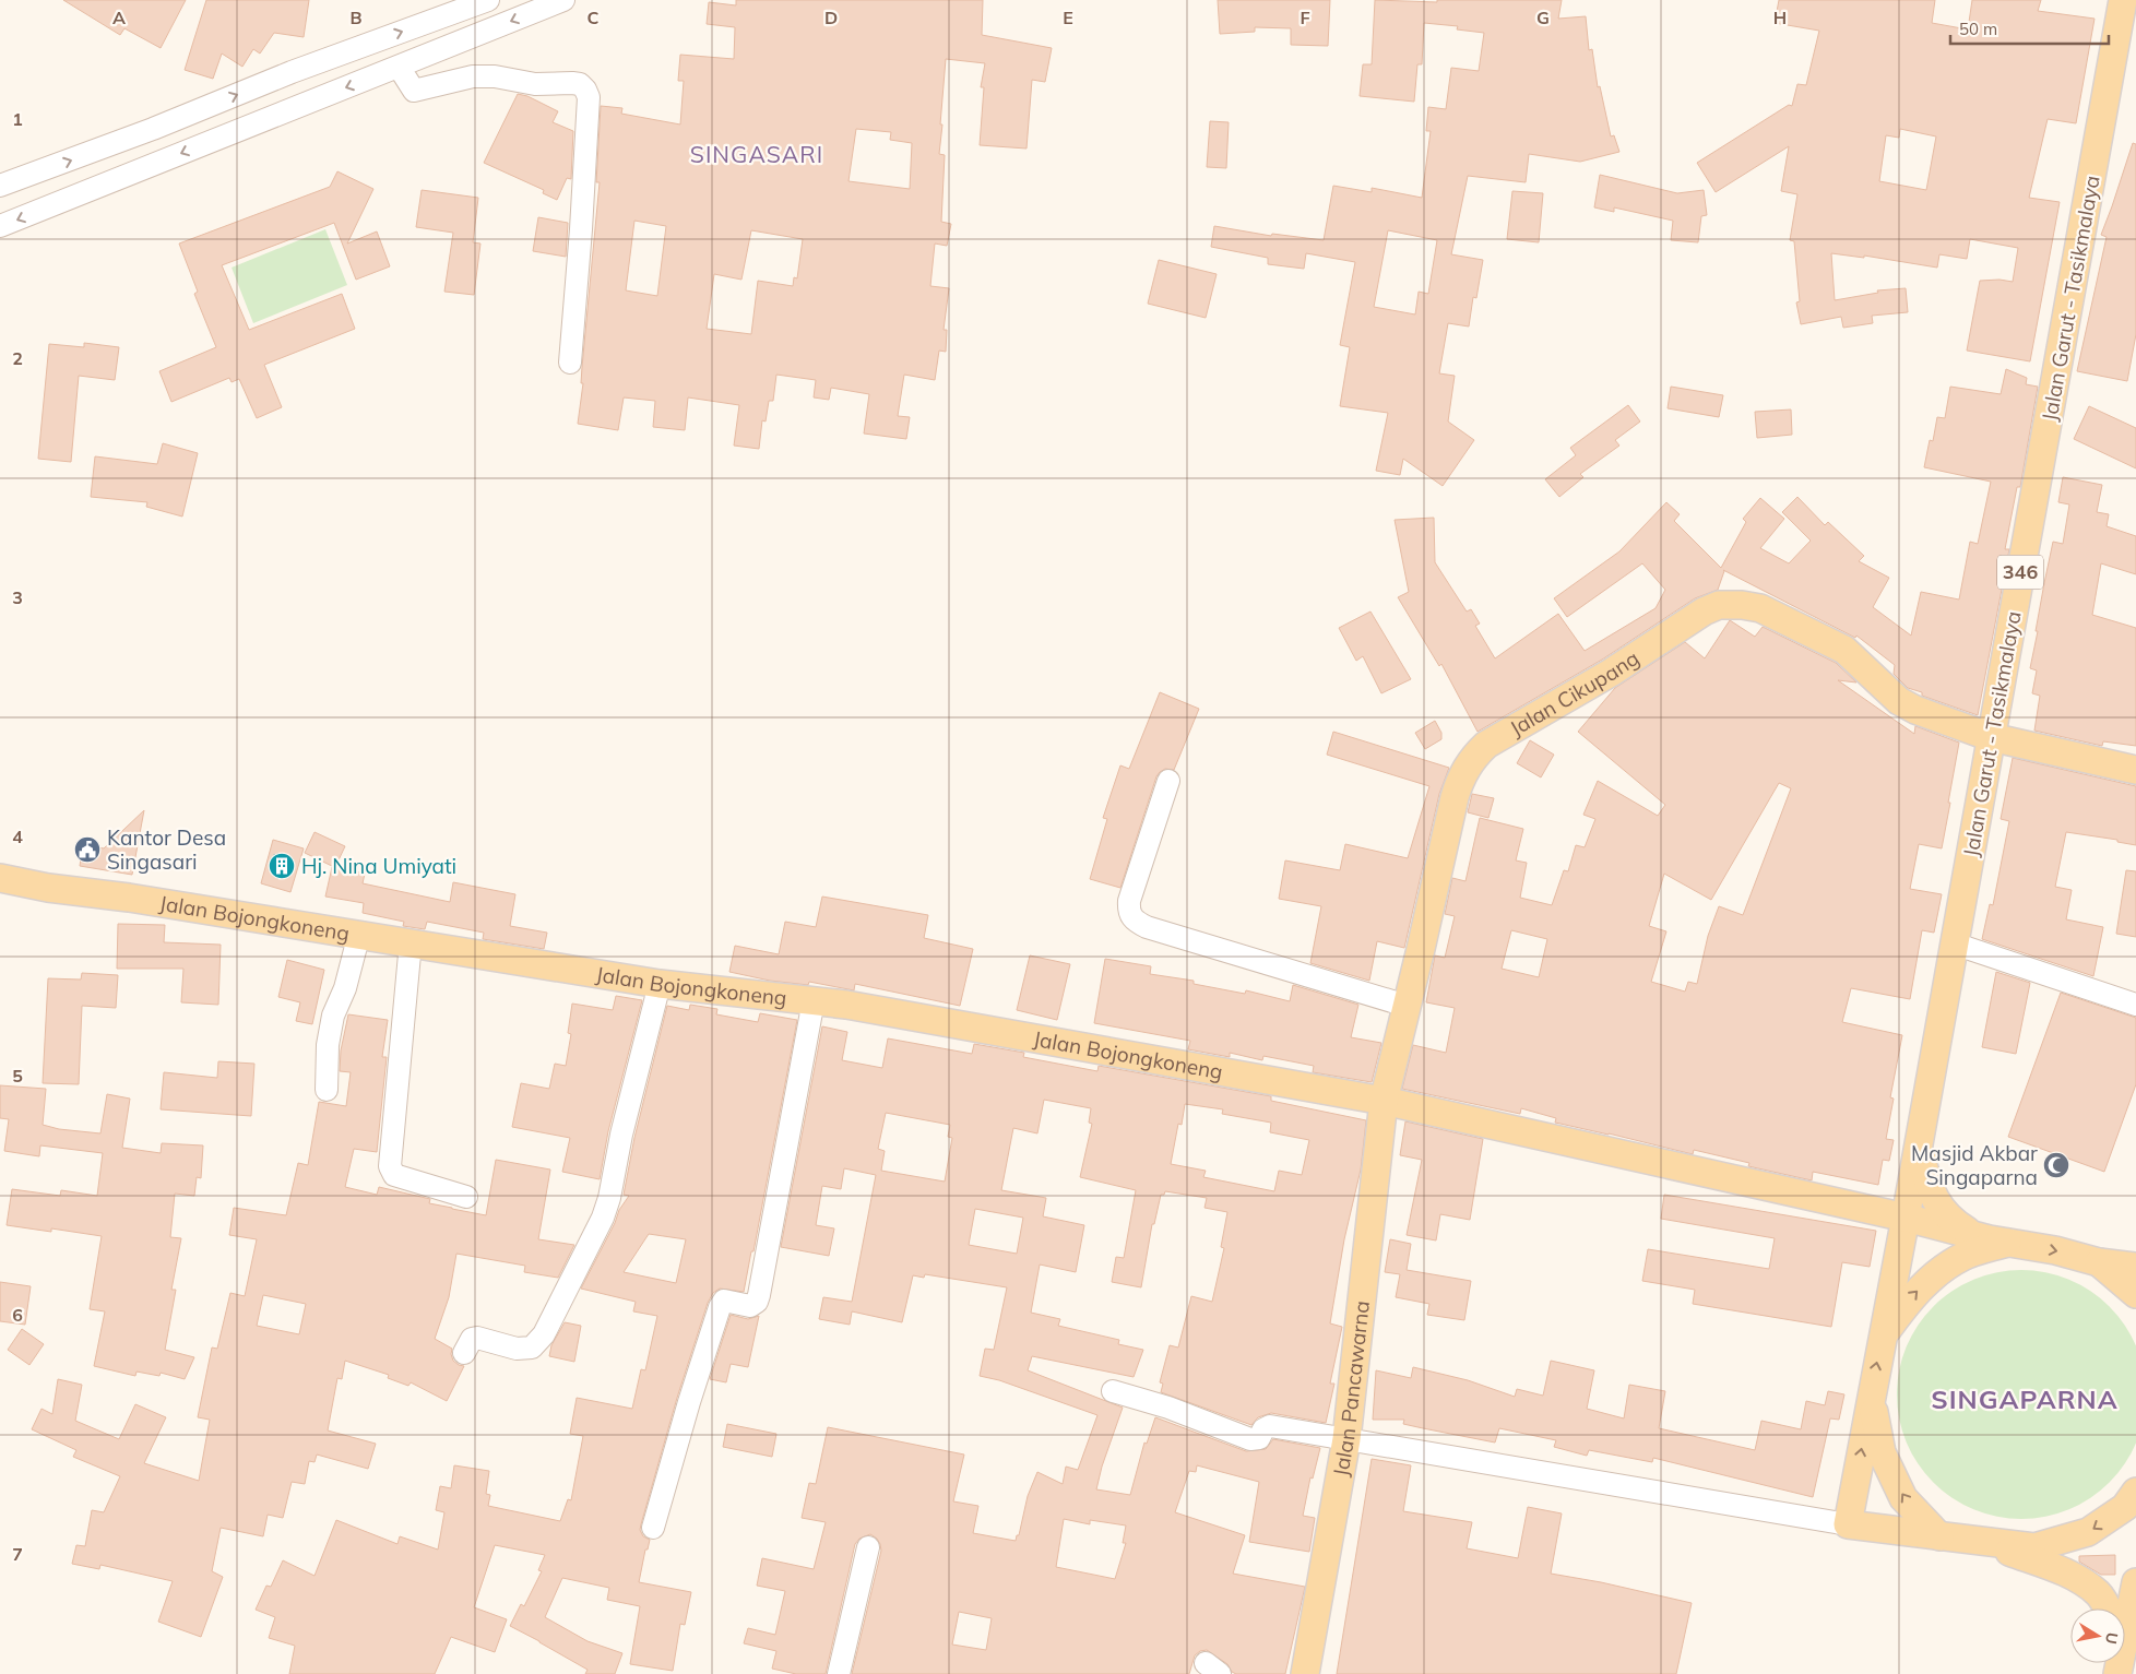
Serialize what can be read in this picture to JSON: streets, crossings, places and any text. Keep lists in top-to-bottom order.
{
  "streets": {
    "main road": [
      "Jalan Garut - Tasikmalaya",
      "346",
      "Jalan Cikupang",
      "Jalan Bojongkoneng",
      "Jalan Pancawarna"
    ]
  },
  "crossings": [
    ["Jalan Garut - Tasikmalaya", "Jalan Cikupang"],
    ["Jalan Garut - Tasikmalaya", "Jalan Bojongkoneng"],
    ["Jalan Cikupang", "Jalan Bojongkoneng"],
    ["Jalan Cikupang", "Jalan Pancawarna"],
    ["Jalan Bojongkoneng", "Jalan Pancawarna"]
  ],
  "districts": ["SINGASARI", "SINGAPARNA"],
  "places": {
    "public building": ["Kantor Desa Singasari"],
    "building": ["Hj. Nina Umiyati"],
    "mosque": ["Masjid Akbar Singaparna"]
  },
  "scale_bar": "50 m",
  "north": "right",
  "grid": {
    "columns": [
      "A",
      "B",
      "C",
      "D",
      "E",
      "F",
      "G",
      "H"
    ],
    "rows": [
      "1",
      "2",
      "3",
      "4",
      "5",
      "6",
      "7"
    ]
  }
}
